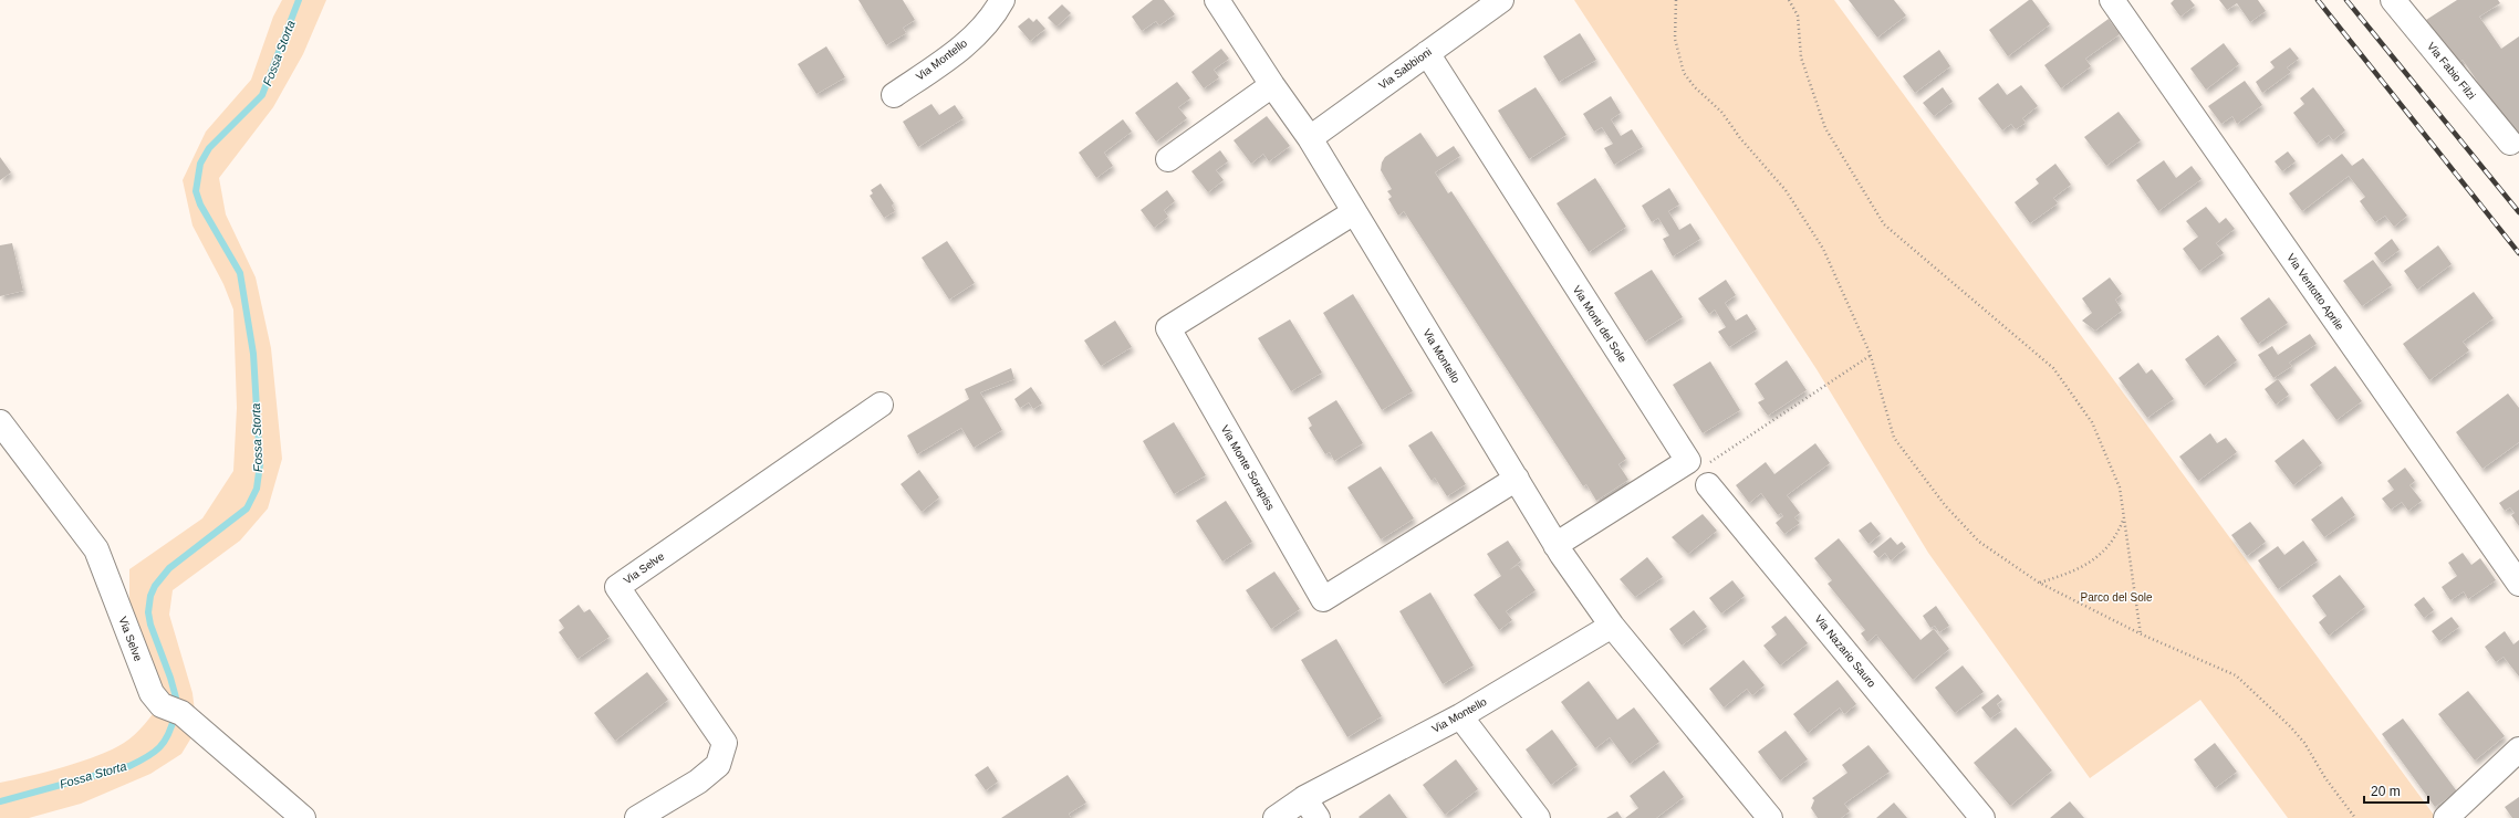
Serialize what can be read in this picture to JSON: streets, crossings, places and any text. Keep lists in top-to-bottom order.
{
  "streets": {
    "street": [
      "Via Montello",
      "Via Sabbioni",
      "Via Fabio Filzi",
      "Via Ventotto Aprile",
      "Via Monti del Sole",
      "Via Monte Sorapiss",
      "Via Selve",
      "Via Nazario Sauro"
    ]
  },
  "crossings": [
    ["Via Montello", "Via Sabbioni"],
    ["Via Montello", "Via Monti del Sole"],
    ["Via Montello", "Via Monte Sorapiss"],
    ["Via Sabbioni", "Via Monti del Sole"]
  ],
  "water": ["Fossa Storta"],
  "parks": ["Parco del Sole"],
  "scale_bar": "20 m"
}
